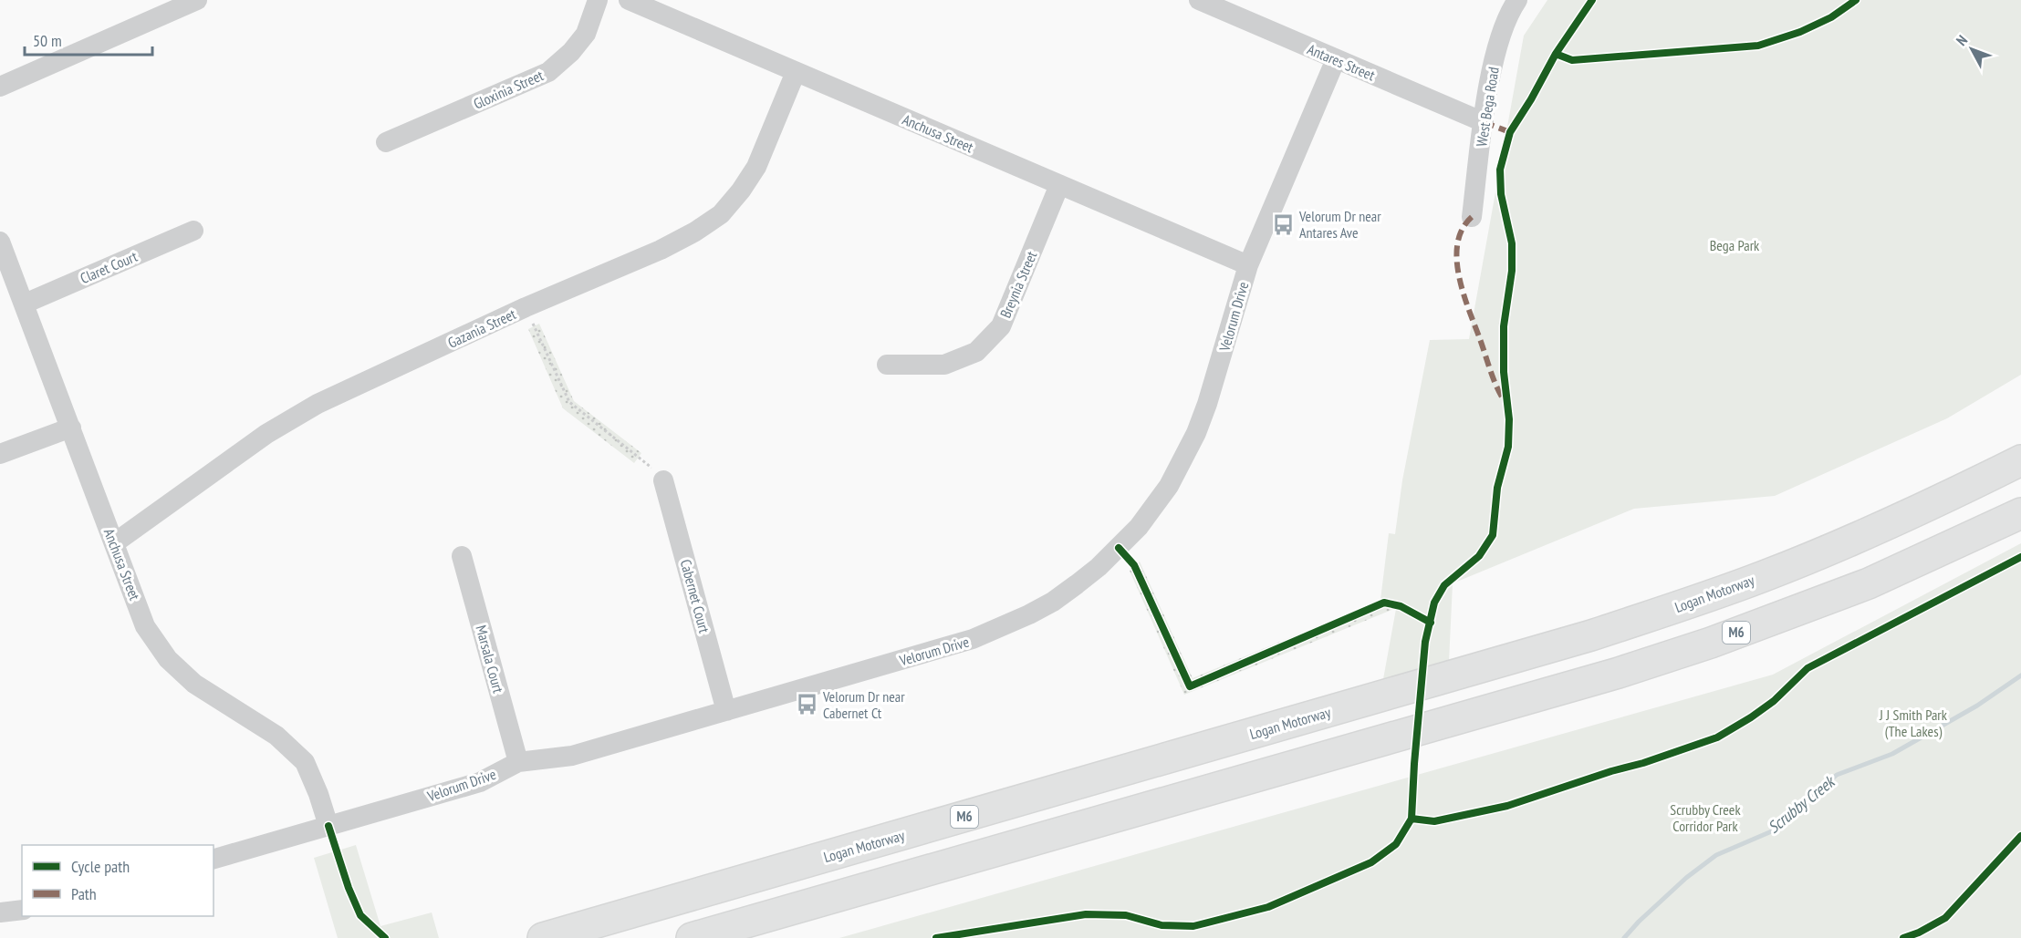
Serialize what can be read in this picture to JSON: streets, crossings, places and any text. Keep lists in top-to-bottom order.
{
  "streets": {
    "highway": ["Logan Motorway", "M6"],
    "street": [
      "Antares Street",
      "Gloxinia Street",
      "West Bega Road",
      "Anchusa Street",
      "Claret Court",
      "Breynia Street",
      "Velorum Drive",
      "Gazania Street",
      "Cabernet Court",
      "Marsala Court"
    ]
  },
  "crossings": [
    ["Antares Street", "West Bega Road"],
    ["Antares Street", "Velorum Drive"],
    ["Anchusa Street", "Claret Court"],
    ["Anchusa Street", "Breynia Street"],
    ["Anchusa Street", "Velorum Drive"],
    ["Anchusa Street", "Gazania Street"],
    ["Velorum Drive", "Cabernet Court"],
    ["Velorum Drive", "Marsala Court"]
  ],
  "water": ["Scrubby Creek"],
  "parks": ["Bega Park", "J J Smith Park (The Lakes)", "Scrubby Creek Corridor Park"],
  "places": {
    "bus stop": ["Velorum Dr near Antares Ave", "Velorum Dr near Cabernet Ct"]
  },
  "legend": ["Cycle path", "Path"],
  "scale_bar": "50 m",
  "north": "top left"
}
